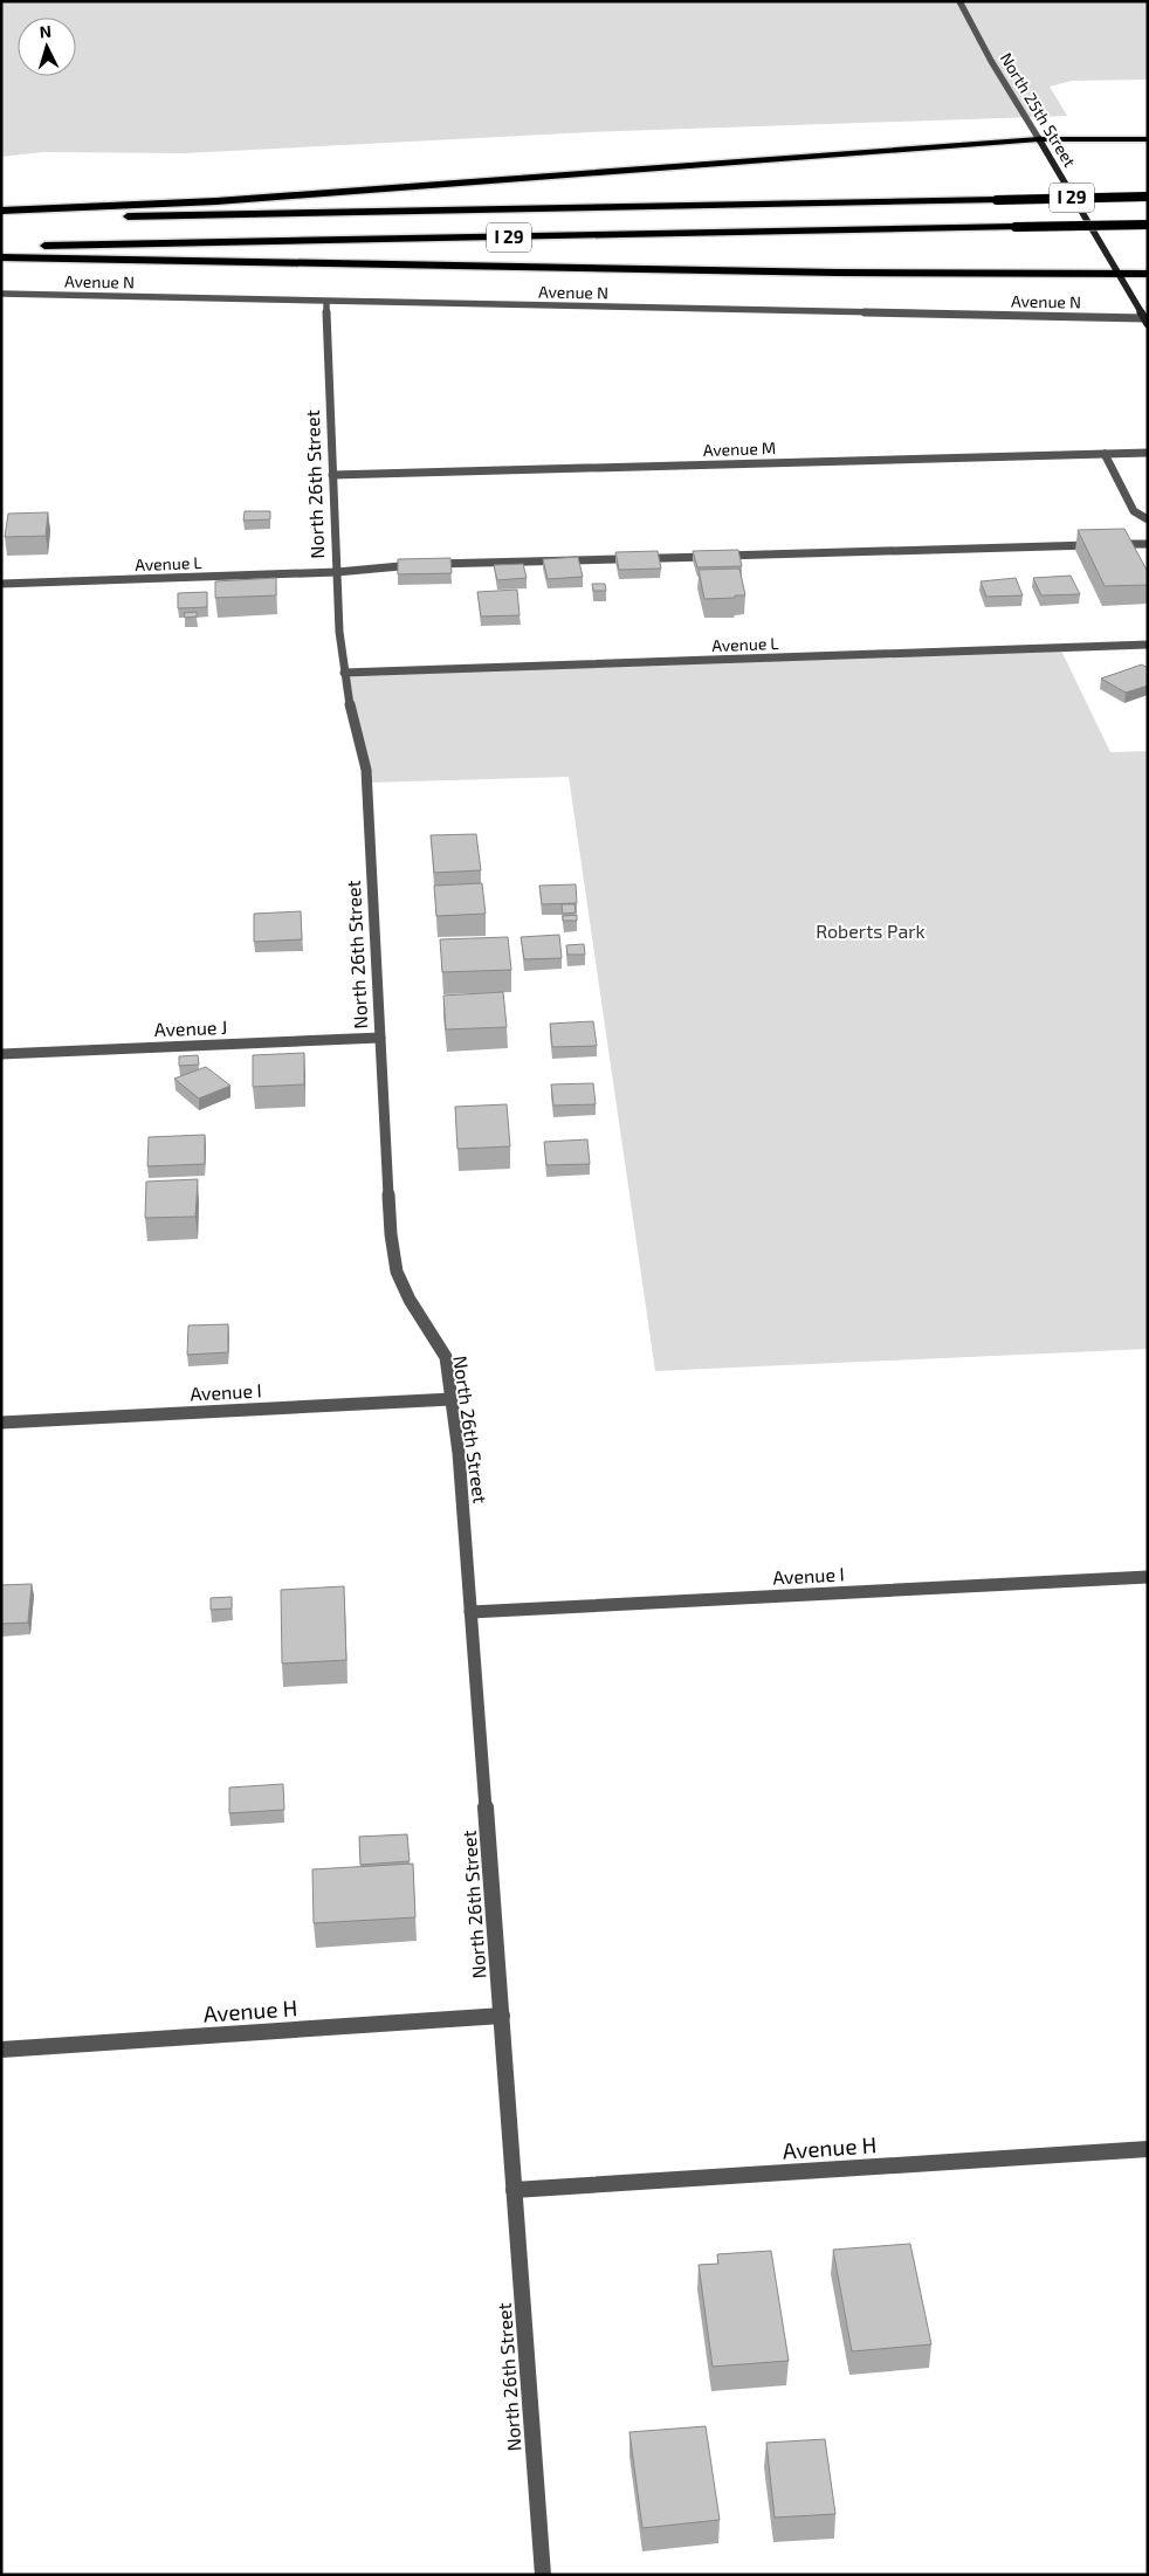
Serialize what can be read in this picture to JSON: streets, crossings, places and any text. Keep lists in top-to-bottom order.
{
  "streets": {
    "highway": ["I 29"],
    "street": [
      "North 25th Street",
      "Avenue N",
      "Avenue M",
      "North 26th Street",
      "Avenue L",
      "Avenue J",
      "Avenue I",
      "Avenue H"
    ]
  },
  "crossings": [
    ["North 25th Street", "Avenue N"],
    ["Avenue N", "North 26th Street"],
    ["Avenue M", "North 26th Street"],
    ["North 26th Street", "Avenue L"],
    ["North 26th Street", "Avenue J"],
    ["North 26th Street", "Avenue I"],
    ["North 26th Street", "Avenue H"]
  ],
  "parks": ["Roberts Park"],
  "north": "top"
}
